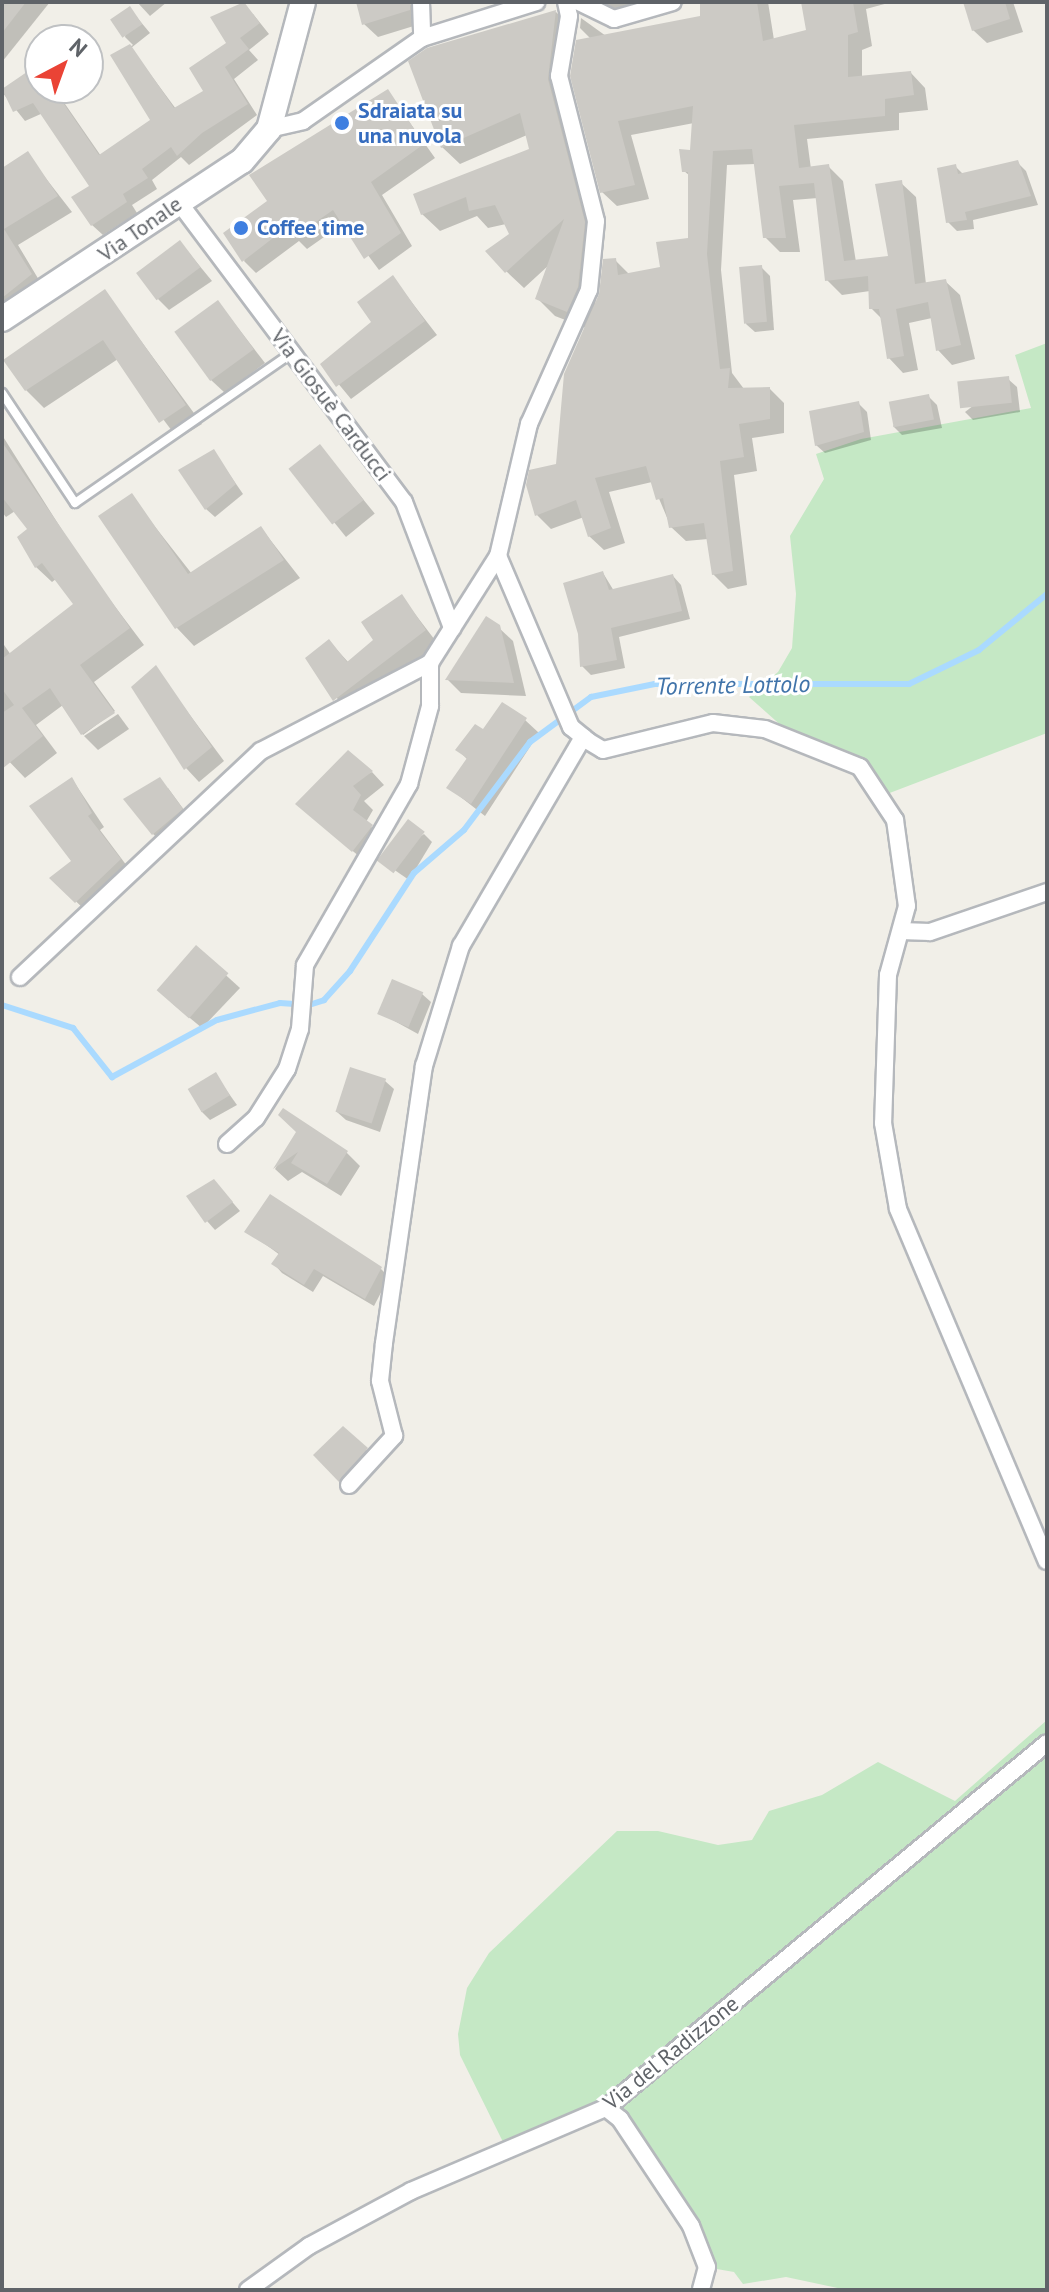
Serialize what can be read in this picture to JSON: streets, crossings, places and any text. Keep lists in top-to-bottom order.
{
  "streets": {
    "street": ["Via Tonale", "Via Giosuè Carducci", "Via del Radizzone"]
  },
  "crossings": [
    ["Via Tonale", "Via Giosuè Carducci"]
  ],
  "water": ["Torrente Lottolo"],
  "places": ["Sdraiata su una nuvola", "Coffee time"],
  "north": "top right"
}
